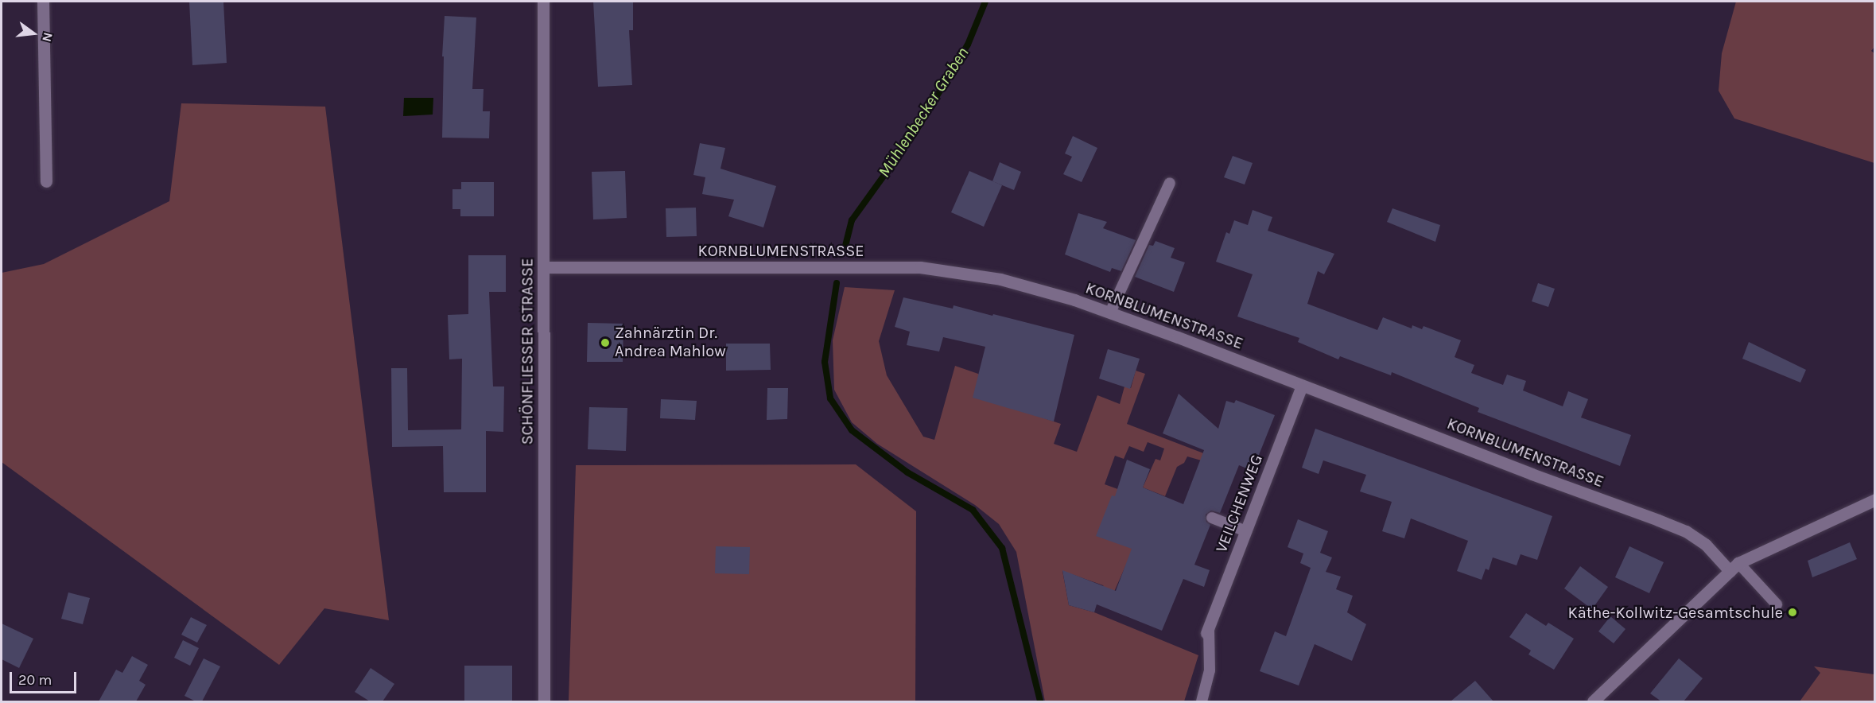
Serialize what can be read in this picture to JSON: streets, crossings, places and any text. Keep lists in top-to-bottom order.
{
  "streets": {
    "street": ["KORNBLUMENSTRASSE", "SCHÖNFLIESSER STRASSE", "VEILCHENWEG"]
  },
  "crossings": [
    ["KORNBLUMENSTRASSE", "SCHÖNFLIESSER STRASSE"],
    ["KORNBLUMENSTRASSE", "VEILCHENWEG"]
  ],
  "water": ["Mühlenbecker Graben"],
  "places": ["Zahnärztin Dr. Andrea Mahlow", "Käthe-Kollwitz-Gesamtschule"],
  "scale_bar": "20 m",
  "north": "right"
}
